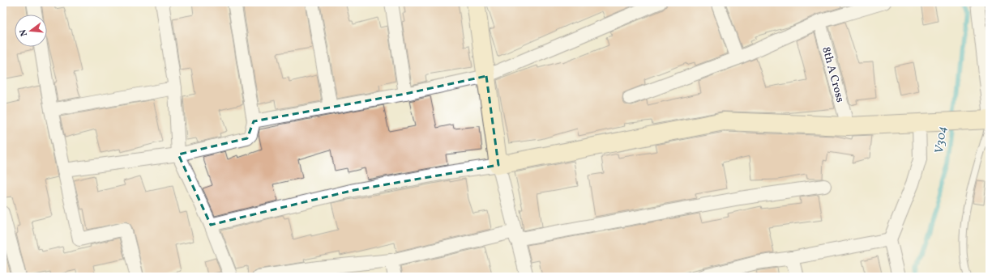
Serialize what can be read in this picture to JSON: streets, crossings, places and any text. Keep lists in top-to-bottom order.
{
  "streets": {
    "street": ["8th A Cross"]
  },
  "water": ["V304"],
  "north": "left"
}
